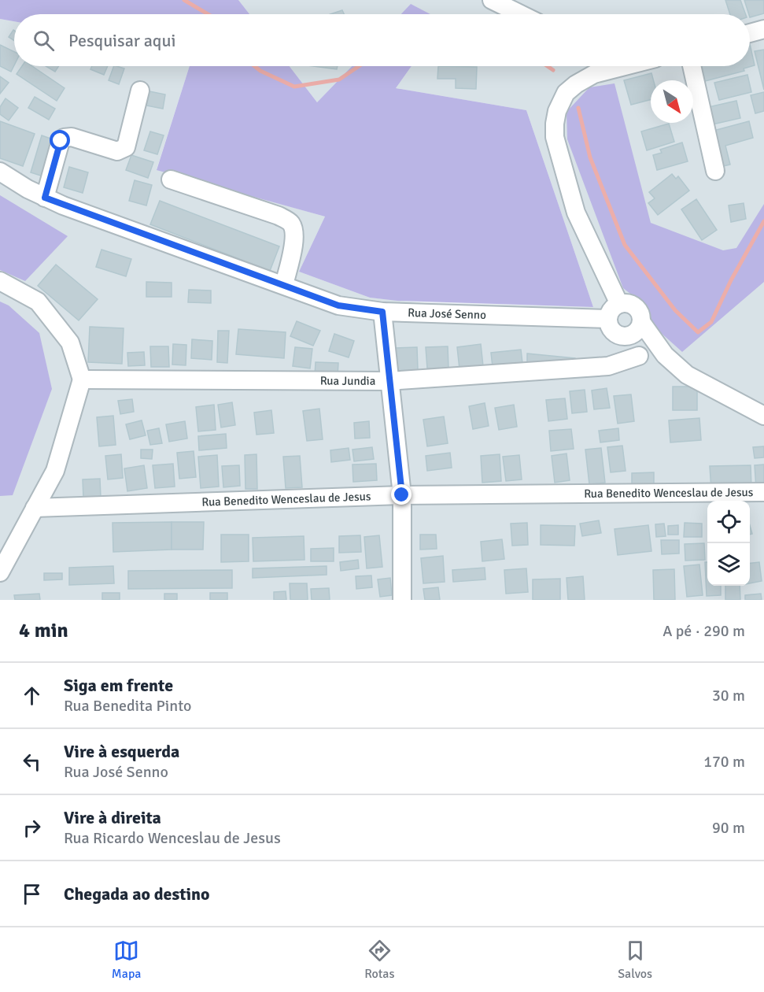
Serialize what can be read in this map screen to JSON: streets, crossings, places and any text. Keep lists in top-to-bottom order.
{
  "streets": {
    "street": ["Rua José Senno", "Rua Jundia", "Rua Benedito Wenceslau de Jesus"]
  },
  "north": "bottom right",
  "page": {
    "search": "Pesquisar aqui",
    "heading": ["4 min", "A pé · 290 m"],
    "list": [
      ["Siga em frente", "Rua Benedita Pinto", "30 m"],
      ["Vire à esquerda", "Rua José Senno", "170 m"],
      ["Vire à direita", "Rua Ricardo Wenceslau de Jesus", "90 m"],
      "Chegada ao destino"
    ],
    "nav": ["Mapa", "Rotas", "Salvos"]
  }
}
